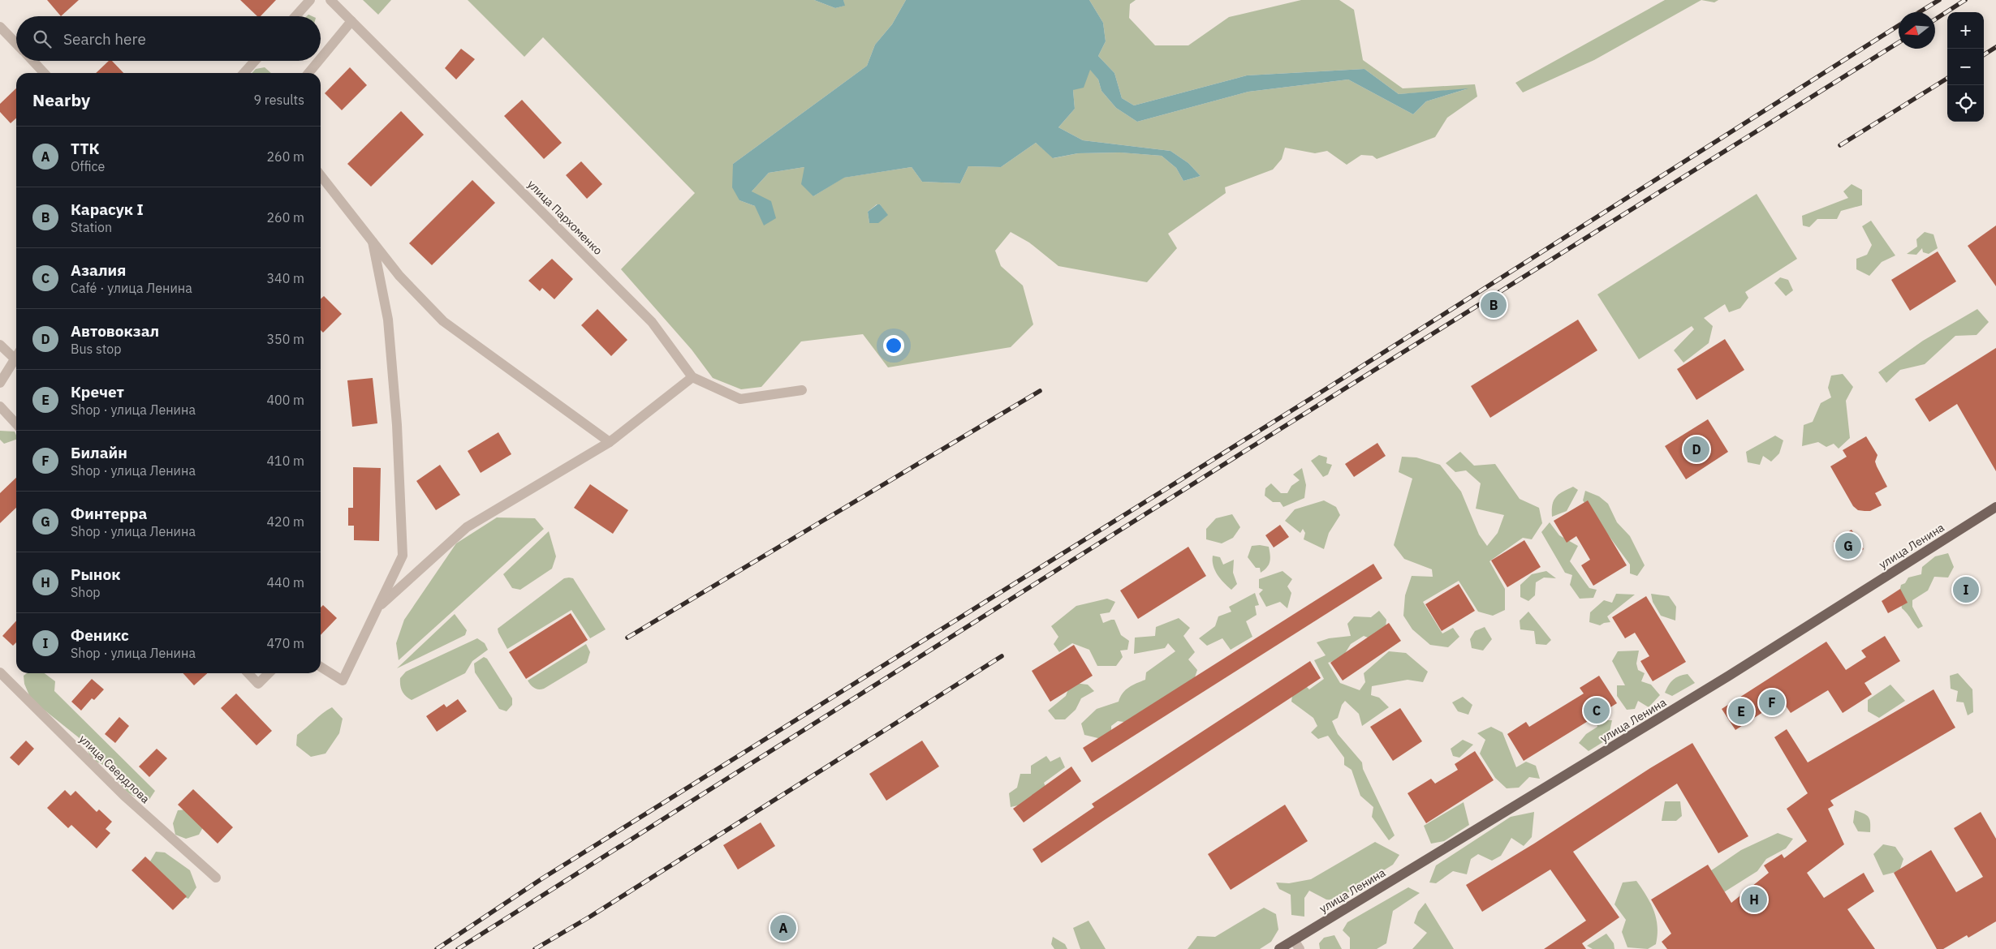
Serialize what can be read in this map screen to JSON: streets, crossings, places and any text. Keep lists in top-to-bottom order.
{
  "streets": {
    "main road": ["улица Ленина"],
    "street": ["улица Пархоменко", "улица Свердлова"]
  },
  "north": "left",
  "page": {
    "map_buttons": ["+", "−"],
    "search": "Search here",
    "heading": ["Nearby", "9 results"],
    "list": [
      {
        "mark": "A",
        "name": "ТТК",
        "note": "Office",
        "value": "260 m"
      },
      {
        "mark": "B",
        "name": "Карасук I",
        "note": "Station",
        "value": "260 m"
      },
      {
        "mark": "C",
        "name": "Азалия",
        "note": "Café · улица Ленина",
        "value": "340 m"
      },
      {
        "mark": "D",
        "name": "Автовокзал",
        "note": "Bus stop",
        "value": "350 m"
      },
      {
        "mark": "E",
        "name": "Кречет",
        "note": "Shop · улица Ленина",
        "value": "400 m"
      },
      {
        "mark": "F",
        "name": "Билайн",
        "note": "Shop · улица Ленина",
        "value": "410 m"
      },
      {
        "mark": "G",
        "name": "Финтерра",
        "note": "Shop · улица Ленина",
        "value": "420 m"
      },
      {
        "mark": "H",
        "name": "Рынок",
        "note": "Shop",
        "value": "440 m"
      },
      {
        "mark": "I",
        "name": "Феникс",
        "note": "Shop · улица Ленина",
        "value": "470 m"
      }
    ],
    "pins": [
      "B",
      "D",
      "G",
      "I",
      "F",
      "C",
      "E",
      "H",
      "A"
    ]
  }
}
